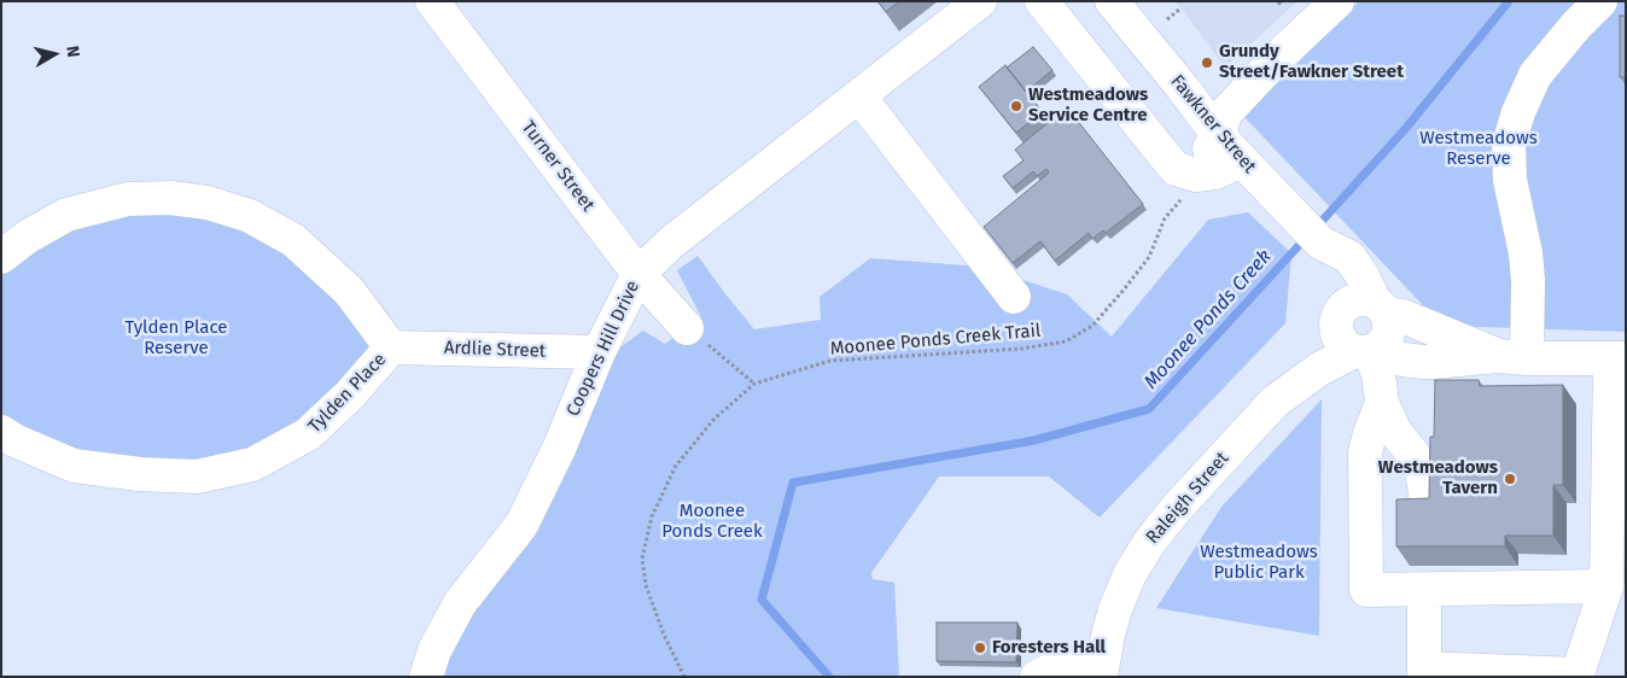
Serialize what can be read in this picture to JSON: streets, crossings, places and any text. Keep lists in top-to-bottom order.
{
  "streets": {
    "street": [
      "Fawkner Street",
      "Turner Street",
      "Coopers Hill Drive",
      "Ardlie Street",
      "Tylden Place",
      "Raleigh Street"
    ],
    "path": ["Moonee Ponds Creek Trail"]
  },
  "crossings": [
    ["Fawkner Street", "Raleigh Street"],
    ["Turner Street", "Coopers Hill Drive"],
    ["Coopers Hill Drive", "Ardlie Street"],
    ["Ardlie Street", "Tylden Place"]
  ],
  "water": ["Moonee Ponds Creek"],
  "parks": [
    "Westmeadows Reserve",
    "Tylden Place Reserve",
    "Moonee Ponds Creek",
    "Westmeadows Public Park"
  ],
  "places": [
    "Grundy Street/Fawkner Street",
    "Westmeadows Service Centre",
    "Westmeadows Tavern",
    "Foresters Hall"
  ],
  "north": "right"
}
